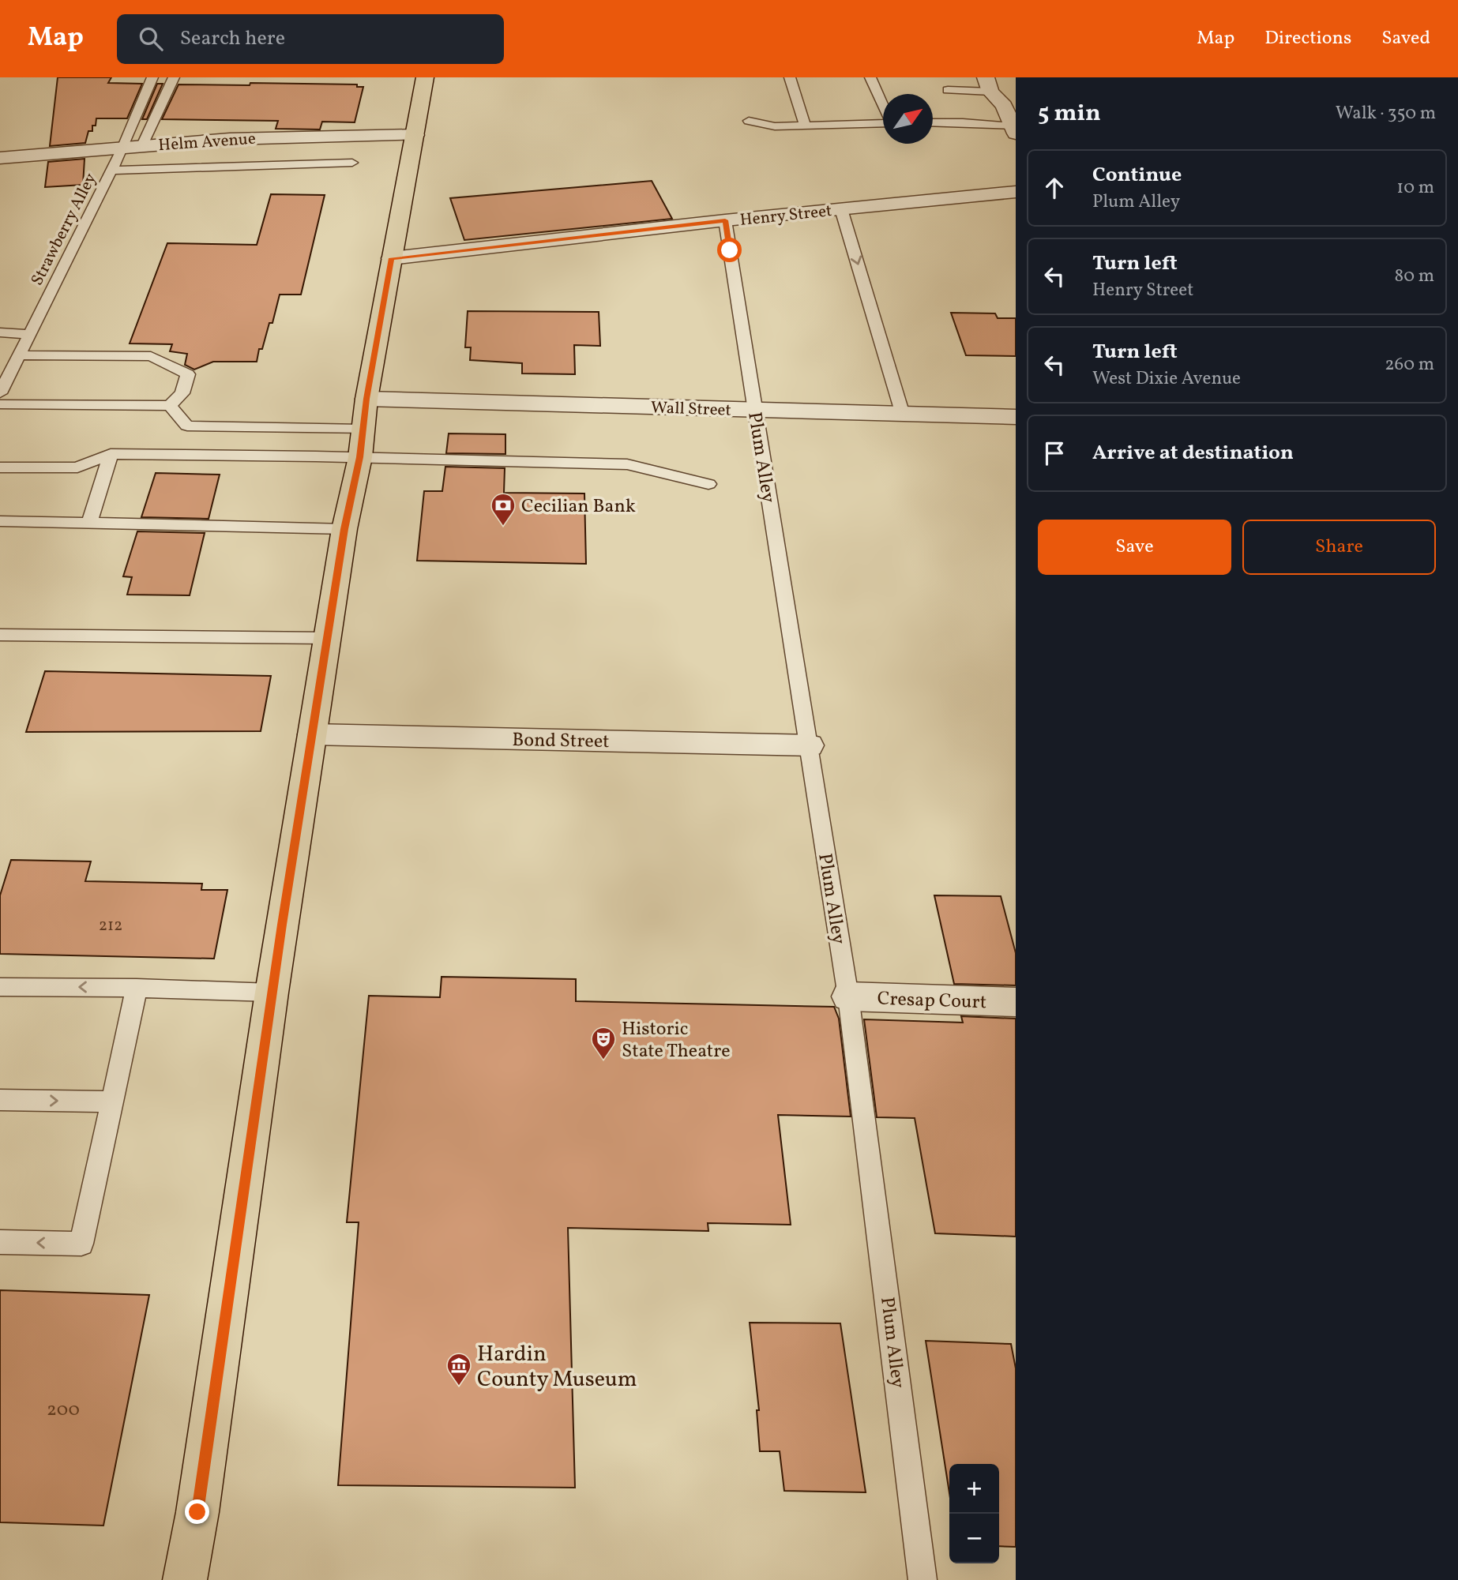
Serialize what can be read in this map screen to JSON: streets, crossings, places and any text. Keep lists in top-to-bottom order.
{
  "streets": {
    "street": [
      "Helm Avenue",
      "Henry Street",
      "Wall Street",
      "Bond Street",
      "Cresap Court"
    ],
    "lane": ["Strawberry Alley", "Plum Alley"]
  },
  "crossings": [
    ["Helm Avenue", "Strawberry Alley"],
    ["Henry Street", "Plum Alley"],
    ["Wall Street", "Plum Alley"],
    ["Plum Alley", "Bond Street"],
    ["Plum Alley", "Cresap Court"]
  ],
  "places": {
    "bank": ["Cecilian Bank"],
    "theatre": ["Historic State Theatre"],
    "museum": ["Hardin County Museum"]
  },
  "house_numbers": ["212", "200"],
  "north": "top right",
  "page": {
    "header": "Map",
    "search": "Search here",
    "nav": ["Map", "Directions", "Saved"],
    "heading": ["5 min", "Walk · 350 m"],
    "list": [
      ["Continue", "Plum Alley", "10 m"],
      ["Turn left", "Henry Street", "80 m"],
      ["Turn left", "West Dixie Avenue", "260 m"],
      "Arrive at destination"
    ],
    "buttons": ["Save", "Share"],
    "map_buttons": ["+", "−"]
  }
}
